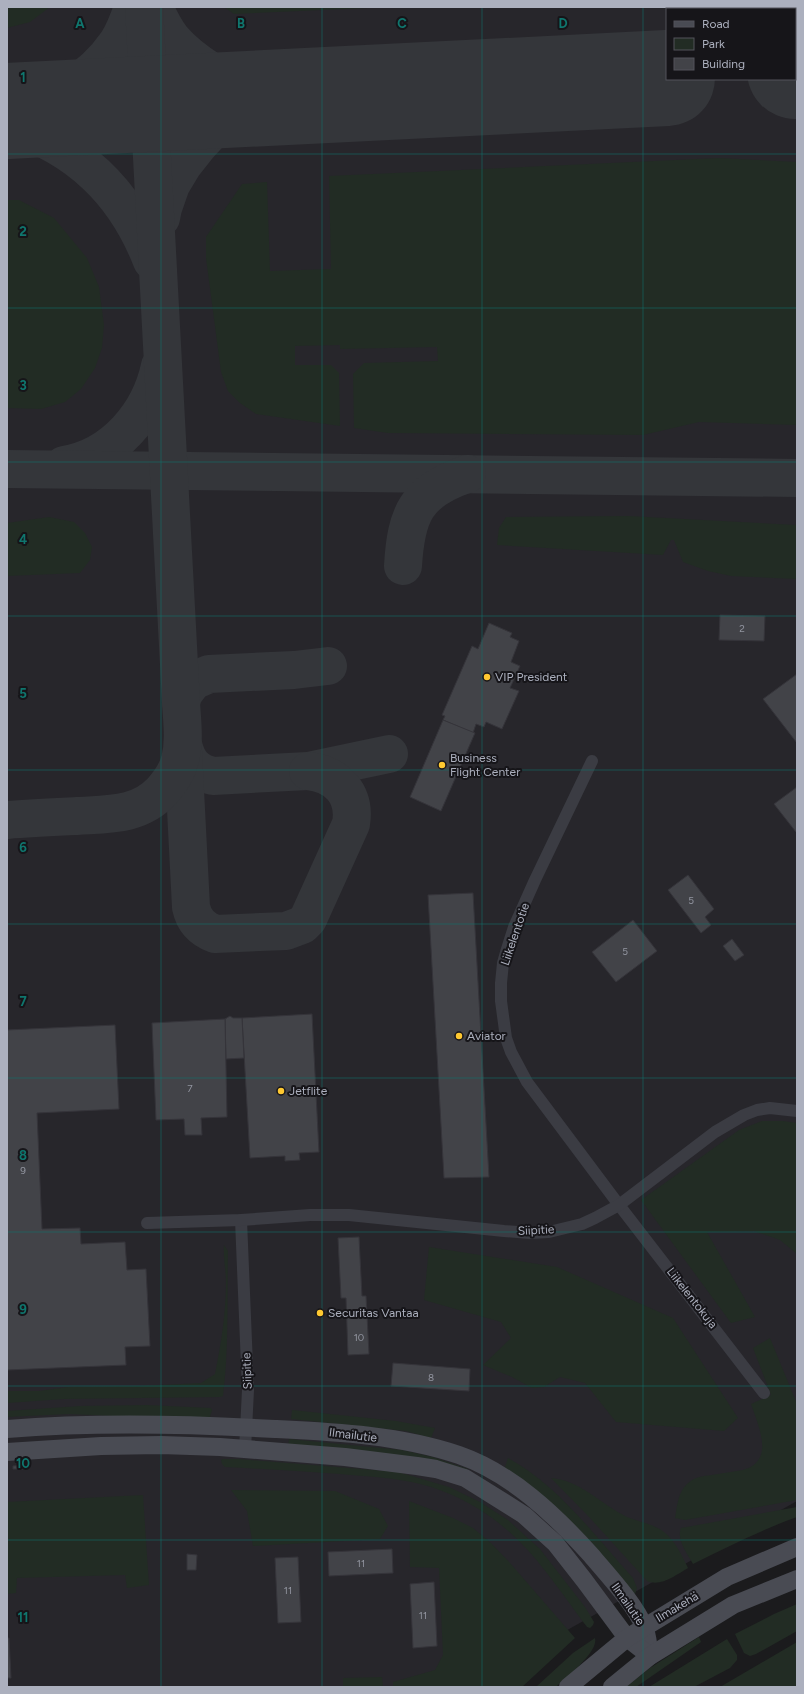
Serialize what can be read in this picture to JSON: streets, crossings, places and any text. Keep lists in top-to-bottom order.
{
  "streets": {
    "main road": ["Ilmailutie", "Ilmakehä"],
    "street": ["Liikelentotie", "Siipitie", "Liikelentokuja"]
  },
  "crossings": [
    ["Liikelentotie", "Siipitie"],
    ["Liikelentotie", "Liikelentokuja"],
    ["Siipitie", "Liikelentokuja"],
    ["Siipitie", "Ilmailutie"],
    ["Ilmailutie", "Ilmakehä"]
  ],
  "places": [
    "VIP President",
    "Business Flight Center",
    "Aviator",
    "Jetflite",
    "Securitas Vantaa"
  ],
  "house_numbers": [
    "2",
    "5",
    "5",
    "7",
    "9",
    "10",
    "8",
    "11",
    "11",
    "11"
  ],
  "legend": ["Road", "Park", "Building"],
  "grid": {
    "columns": [
      "A",
      "B",
      "C",
      "D"
    ],
    "rows": [
      "1",
      "2",
      "3",
      "4",
      "5",
      "6",
      "7",
      "8",
      "9",
      "10",
      "11"
    ]
  }
}
